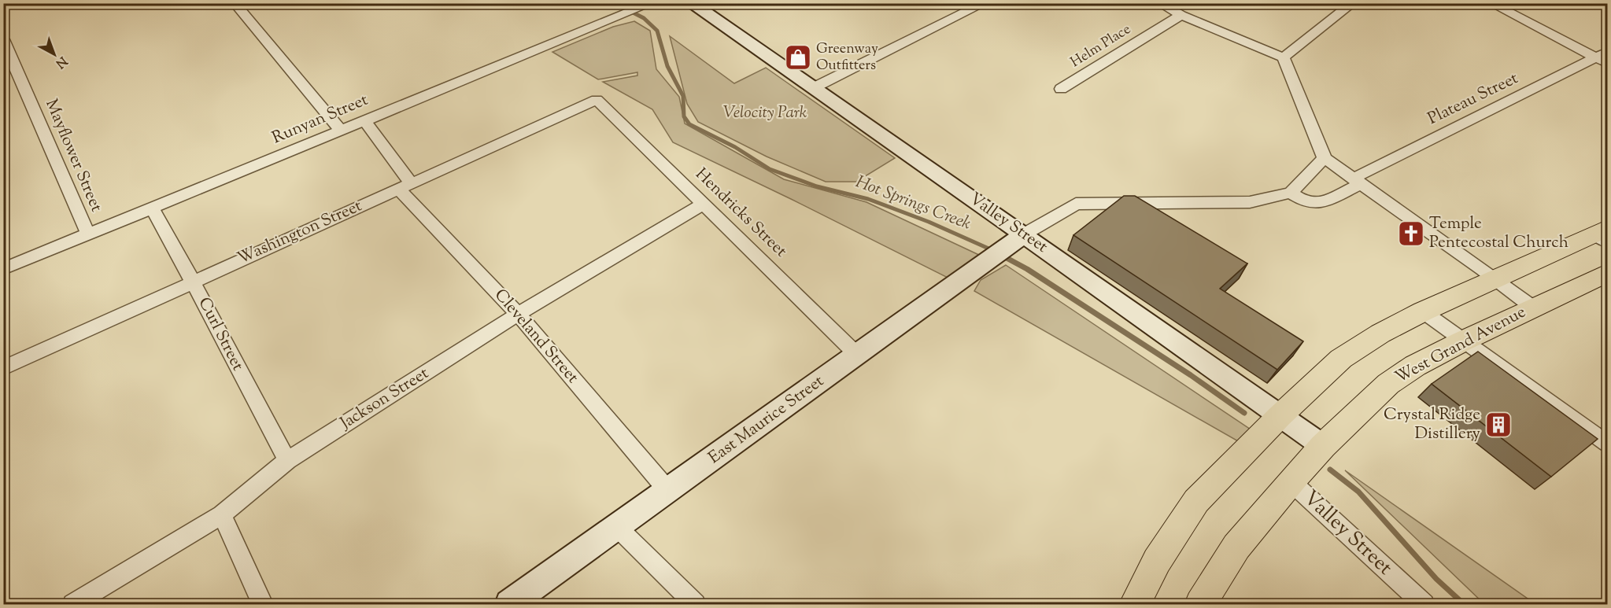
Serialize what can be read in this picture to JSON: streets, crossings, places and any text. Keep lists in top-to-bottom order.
{
  "streets": {
    "main road": ["West Grand Avenue"],
    "street": [
      "Helm Place",
      "Plateau Street",
      "Runyan Street",
      "Mayflower Street",
      "Hendricks Street",
      "Valley Street",
      "Washington Street",
      "Curl Street",
      "Cleveland Street",
      "Jackson Street",
      "East Maurice Street"
    ]
  },
  "crossings": [
    ["Runyan Street", "Mayflower Street"],
    ["Runyan Street", "Curl Street"],
    ["Runyan Street", "Cleveland Street"],
    ["Hendricks Street", "Washington Street"],
    ["Hendricks Street", "Jackson Street"],
    ["Hendricks Street", "East Maurice Street"],
    ["Valley Street", "West Grand Avenue"],
    ["Valley Street", "East Maurice Street"],
    ["Washington Street", "Curl Street"],
    ["Washington Street", "Cleveland Street"],
    ["Curl Street", "Jackson Street"],
    ["Cleveland Street", "Jackson Street"],
    ["Cleveland Street", "East Maurice Street"]
  ],
  "water": ["Hot Springs Creek"],
  "parks": ["Velocity Park"],
  "places": {
    "shop": ["Greenway Outfitters"],
    "church": ["Temple Pentecostal Church"],
    "building": ["Crystal Ridge Distillery"]
  },
  "north": "bottom right"
}
